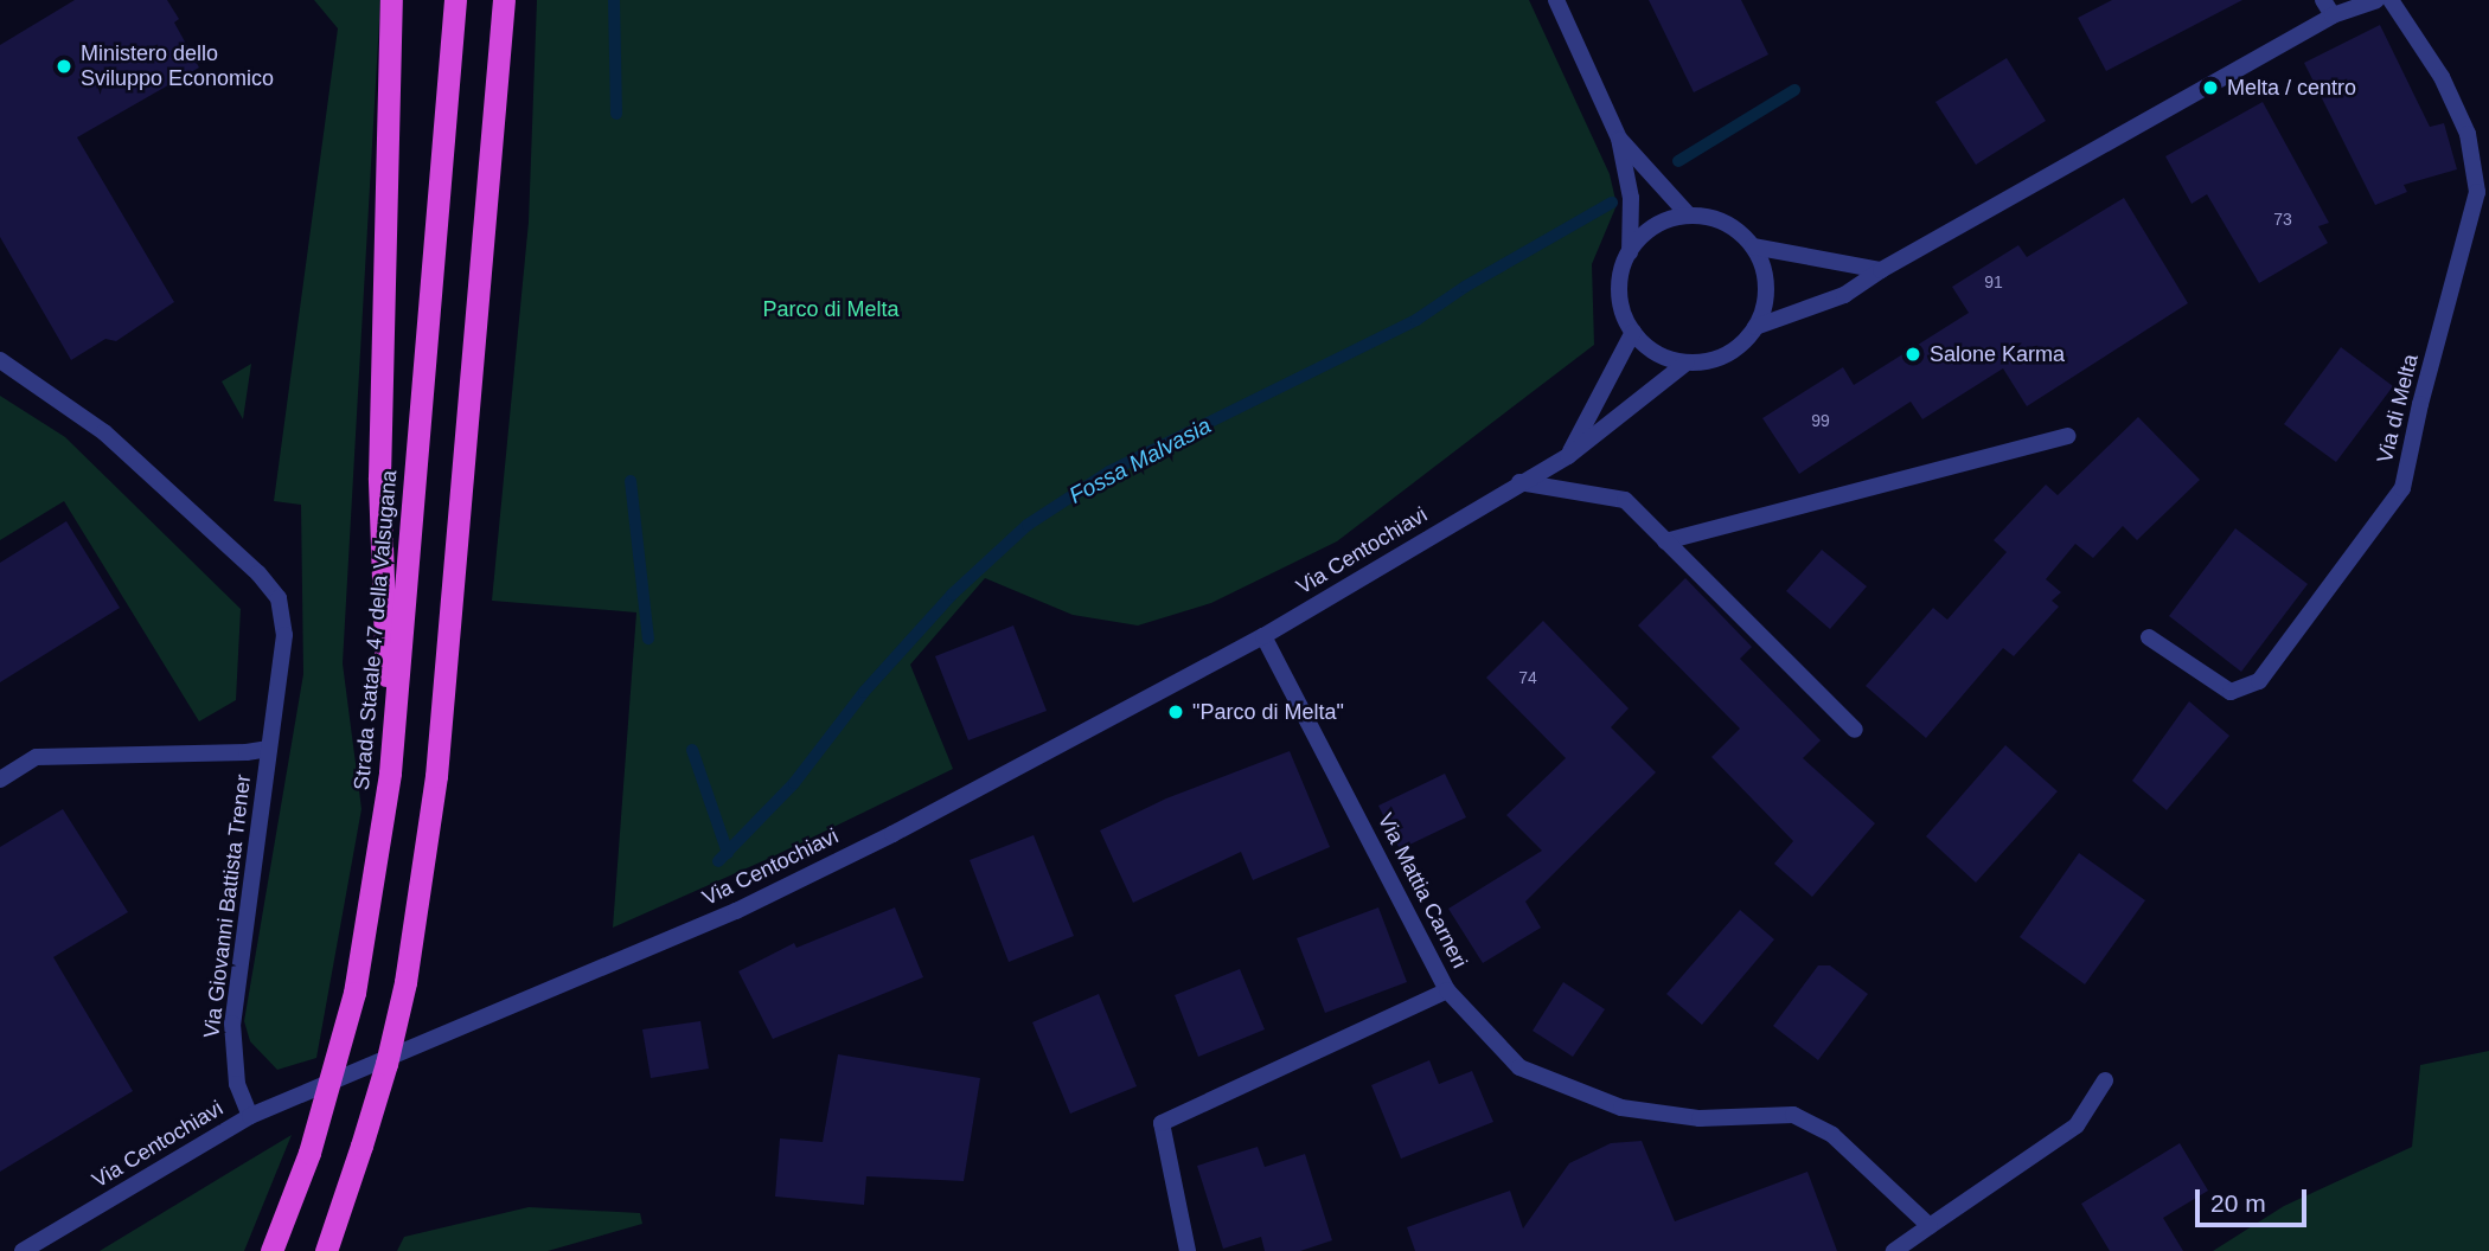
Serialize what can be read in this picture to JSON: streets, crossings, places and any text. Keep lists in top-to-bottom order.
{
  "streets": {
    "highway": ["Strada Statale 47 della Valsugana"],
    "street": [
      "Via di Melta",
      "Via Centochiavi",
      "Via Mattia Carneri",
      "Via Giovanni Battista Trener"
    ]
  },
  "crossings": [
    ["Via Centochiavi", "Via Mattia Carneri"],
    ["Via Centochiavi", "Via Giovanni Battista Trener"]
  ],
  "water": ["Fossa Malvasia"],
  "parks": ["Parco di Melta"],
  "places": [
    "Ministero dello Sviluppo Economico",
    "Melta / centro",
    "Salone Karma",
    "\"Parco di Melta\""
  ],
  "house_numbers": [
    "73",
    "91",
    "99",
    "74"
  ],
  "scale_bar": "20 m"
}
